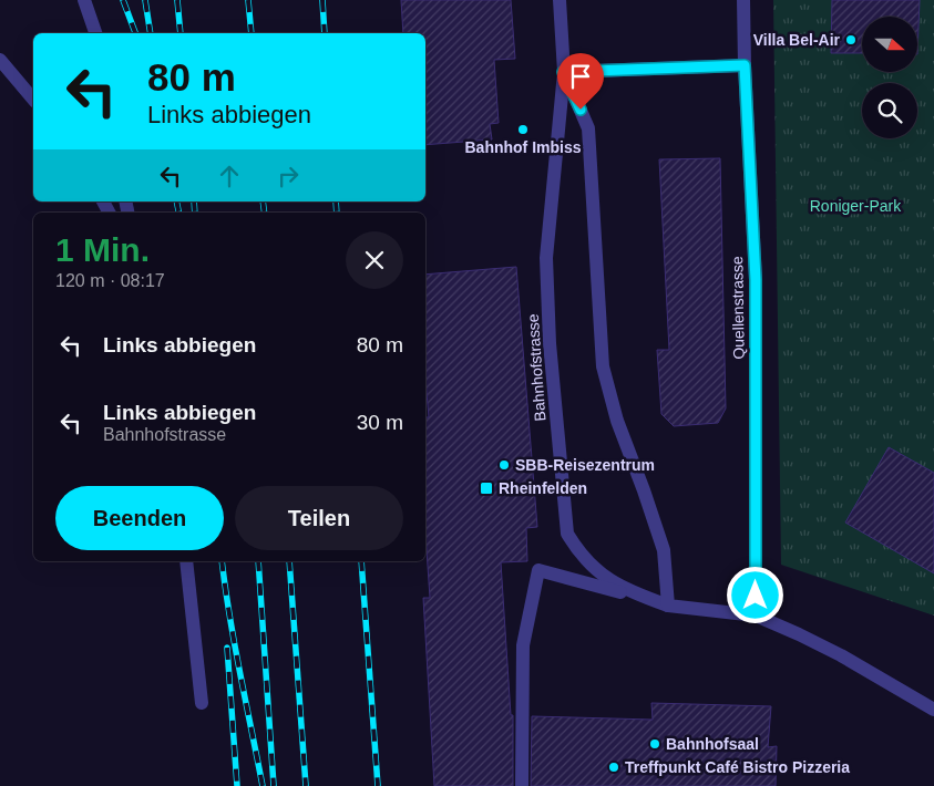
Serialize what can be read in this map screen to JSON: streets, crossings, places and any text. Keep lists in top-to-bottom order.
{
  "streets": {
    "street": ["Quellenstrasse", "Bahnhofstrasse"]
  },
  "crossings": [
    ["Quellenstrasse", "Bahnhofstrasse"]
  ],
  "parks": ["Roniger-Park"],
  "places": {
    "other": [
      "Villa Bel-Air",
      "Bahnhof Imbiss",
      "SBB-Reisezentrum",
      "Bahnhofsaal",
      "Treffpunkt Café Bistro Pizzeria"
    ],
    "transit": ["Rheinfelden"]
  },
  "north": "right",
  "page": {
    "turn": ["80 m", "Links abbiegen"],
    "heading": ["1 Min.", "120 m · 08:17"],
    "list": [
      {
        "name": "Links abbiegen",
        "value": "80 m"
      },
      {
        "name": "Links abbiegen",
        "note": "Bahnhofstrasse",
        "value": "30 m"
      }
    ],
    "buttons": ["Beenden", "Teilen"]
  }
}
